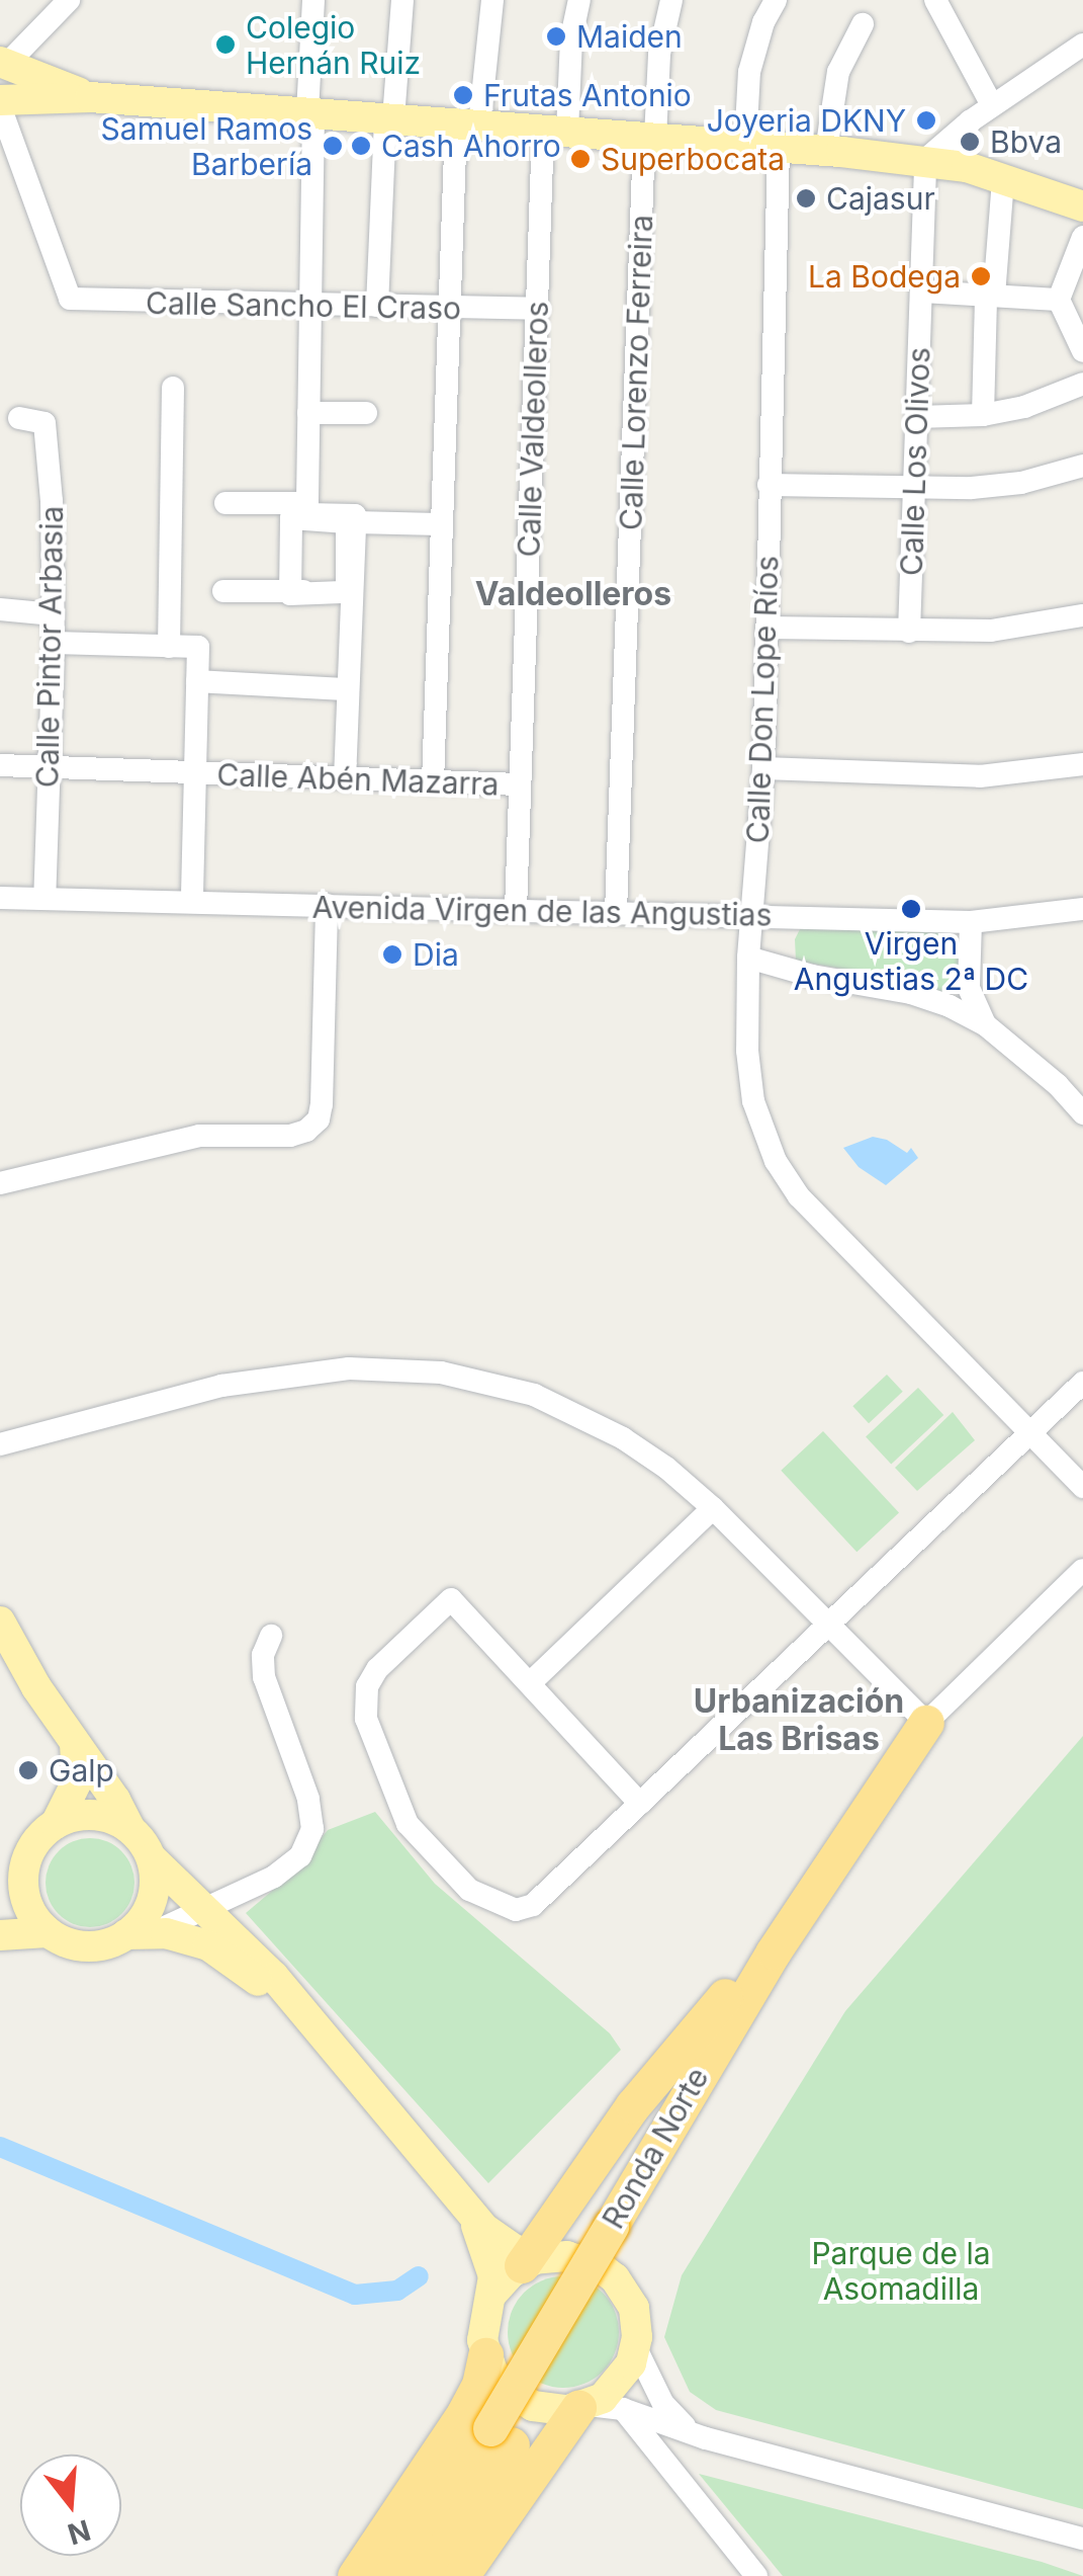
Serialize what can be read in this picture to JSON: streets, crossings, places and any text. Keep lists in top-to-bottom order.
{
  "streets": {
    "highway": ["Ronda Norte"],
    "street": [
      "Calle Sancho El Craso",
      "Calle Lorenzo Ferreira",
      "Calle Valdeolleros",
      "Calle Los Olivos",
      "Calle Pintor Arbasia",
      "Calle Don Lope Ríos",
      "Calle Abén Mazarra",
      "Avenida Virgen de las Angustias"
    ]
  },
  "crossings": [
    ["Calle Sancho El Craso", "Calle Valdeolleros"],
    ["Calle Lorenzo Ferreira", "Avenida Virgen de las Angustias"],
    ["Calle Valdeolleros", "Calle Abén Mazarra"],
    ["Calle Valdeolleros", "Avenida Virgen de las Angustias"],
    ["Calle Pintor Arbasia", "Calle Abén Mazarra"],
    ["Calle Pintor Arbasia", "Avenida Virgen de las Angustias"],
    ["Calle Don Lope Ríos", "Avenida Virgen de las Angustias"]
  ],
  "districts": ["Valdeolleros", "Urbanización Las Brisas"],
  "parks": ["Parque de la Asomadilla"],
  "places": [
    "Maiden",
    "Colegio Hernán Ruiz",
    "Frutas Antonio",
    "Joyeria DKNY",
    "Bbva",
    "Samuel Ramos Barbería",
    "Cash Ahorro",
    "Superbocata",
    "Cajasur",
    "La Bodega",
    "Virgen Angustias 2ª DC",
    "Dia",
    "Galp"
  ],
  "north": "bottom"
}
